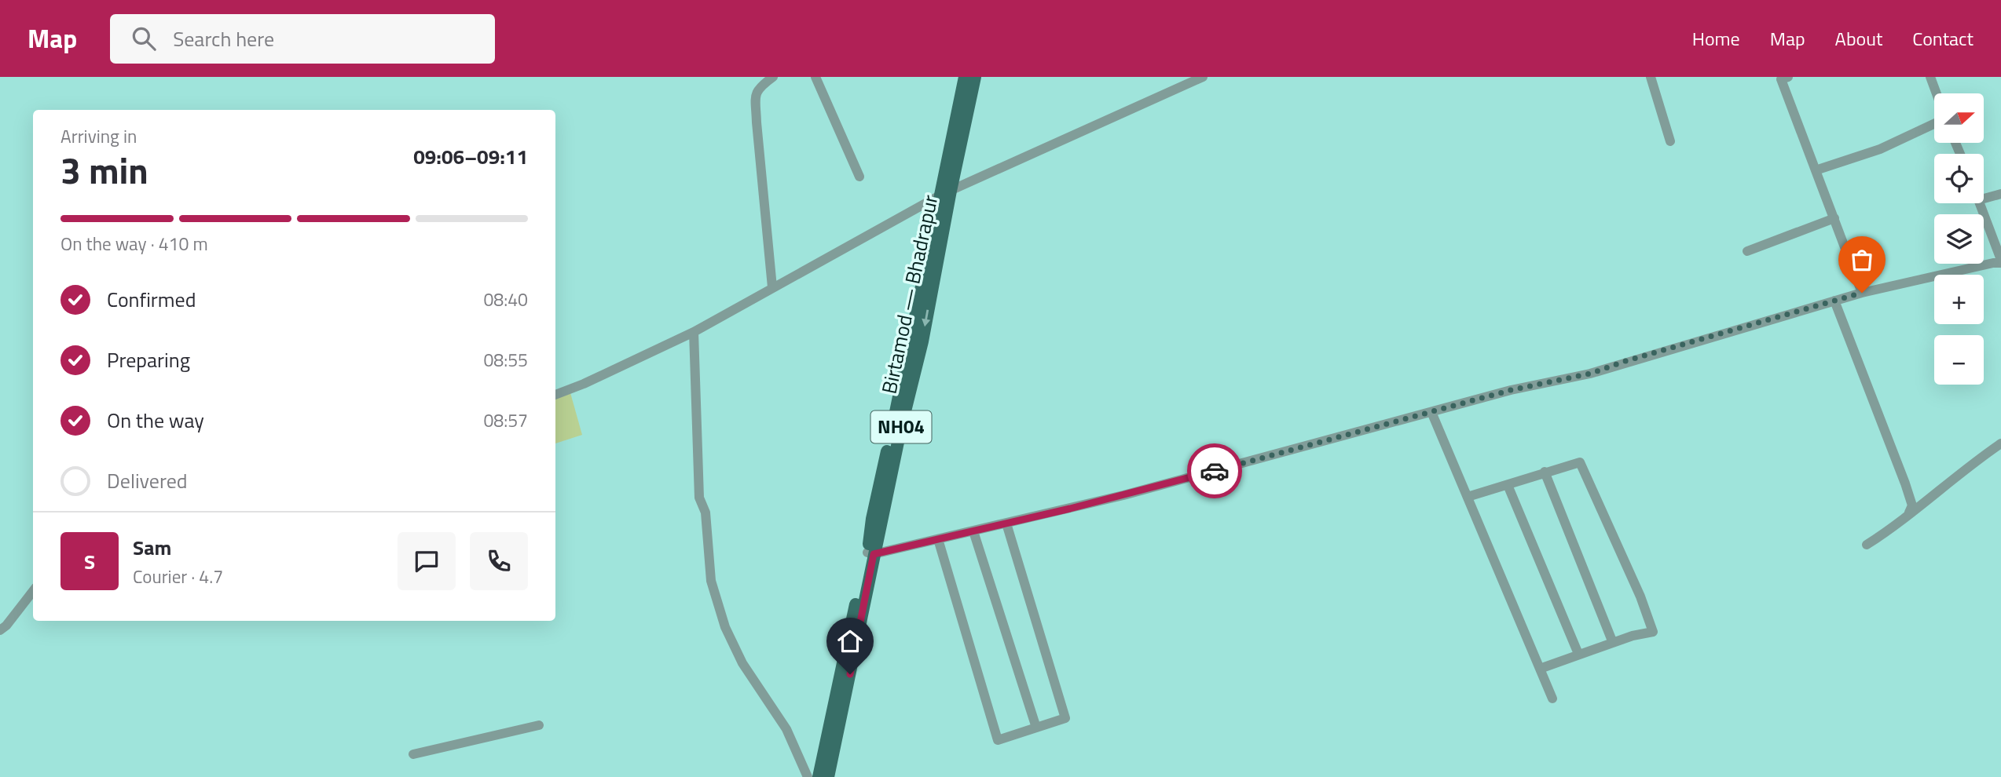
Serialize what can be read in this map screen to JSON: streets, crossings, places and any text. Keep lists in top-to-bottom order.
{
  "streets": {
    "main road": ["Birtamod — Bhadrapur", "NH04"]
  },
  "north": "right",
  "page": {
    "header": "Map",
    "search": "Search here",
    "nav": [
      "Home",
      "Map",
      "About",
      "Contact"
    ],
    "map_buttons": ["+", "−"],
    "heading": ["3 min", "Arriving in", "09:06–09:11"],
    "panel": ["Sam", "Courier · 4.7"],
    "bar": "On the way · 410 m",
    "list": [
      ["Confirmed", "08:40"],
      ["Preparing", "08:55"],
      ["On the way", "08:57"],
      "Delivered"
    ],
    "round": "S"
  }
}
